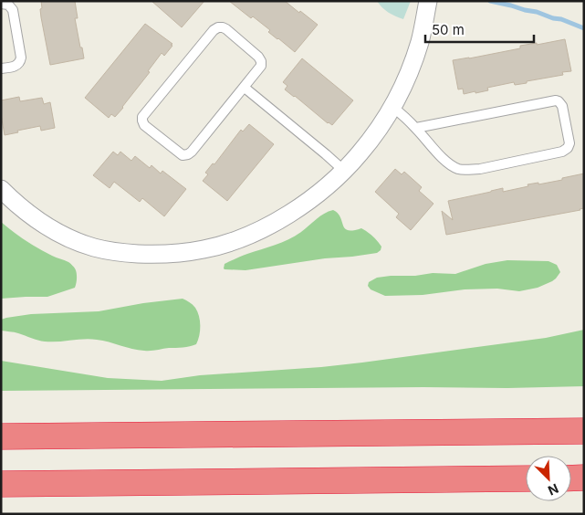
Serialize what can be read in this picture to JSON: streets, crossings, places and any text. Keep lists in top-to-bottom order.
{
  "scale_bar": "50 m",
  "north": "bottom right"
}
